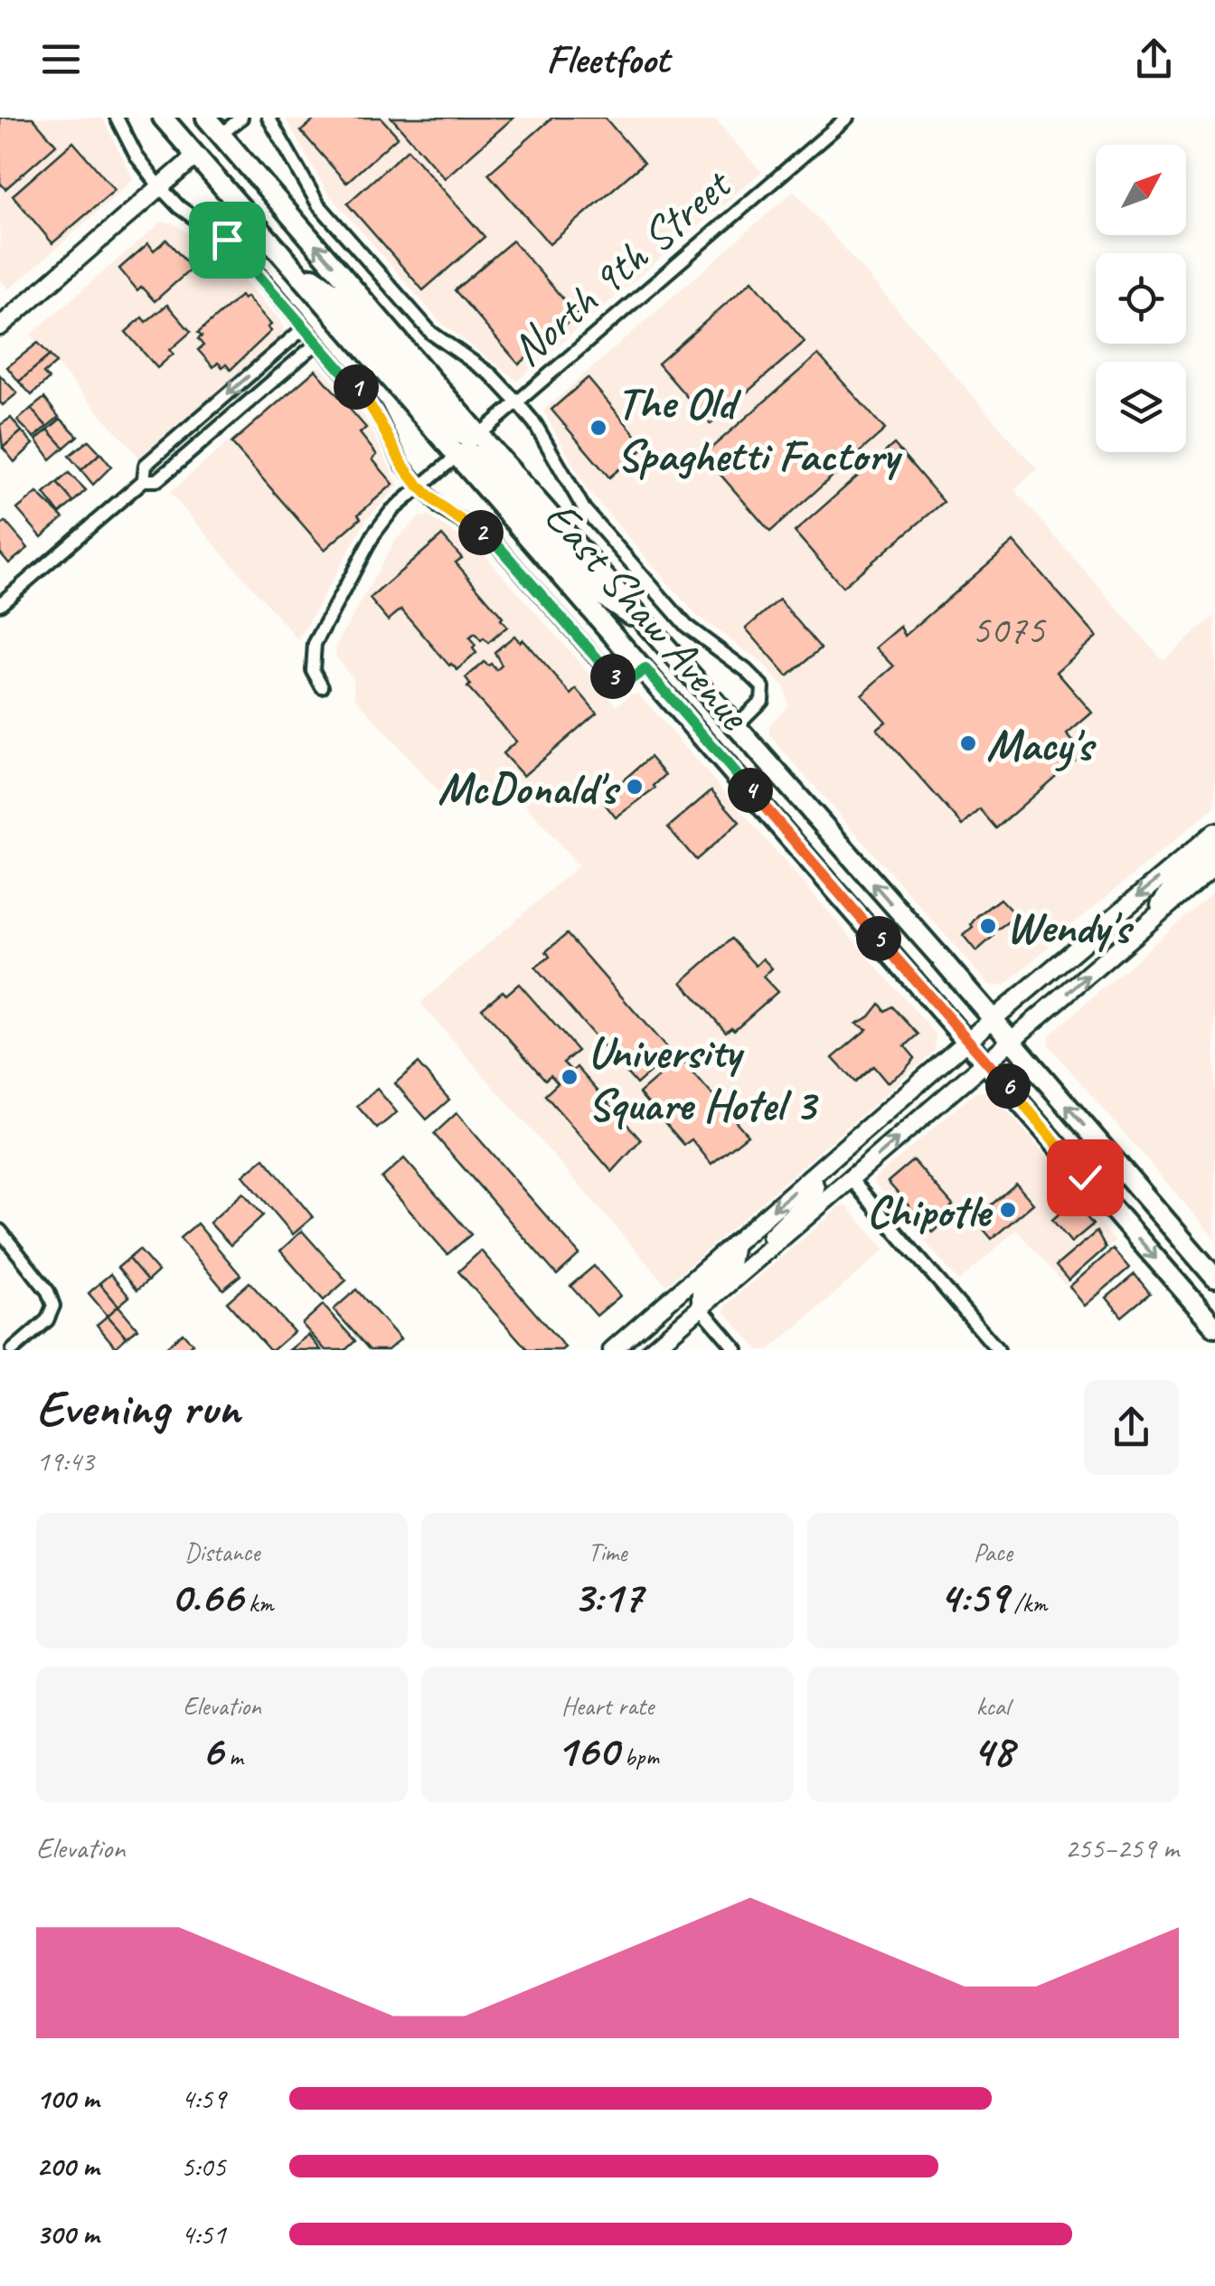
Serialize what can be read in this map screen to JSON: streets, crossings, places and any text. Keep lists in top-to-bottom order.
{
  "streets": {
    "main road": ["East Shaw Avenue"],
    "street": ["North 9th Street"]
  },
  "crossings": [
    ["North 9th Street", "East Shaw Avenue"]
  ],
  "places": [
    "The Old Spaghetti Factory",
    "Macy's",
    "McDonald's",
    "Wendy's",
    "University Square Hotel 3",
    "Chipotle"
  ],
  "house_numbers": ["5075"],
  "north": "top right",
  "page": {
    "header": "Fleetfoot",
    "pins": [
      "1",
      "2",
      "3",
      "4",
      "5",
      "6"
    ],
    "heading": ["Evening run", "19:43"],
    "stats": [
      ["Distance", "0.66 km"],
      ["Time", "3:17"],
      ["Pace", "4:59 /km"],
      ["Elevation", "6 m"],
      ["Heart rate", "160 bpm"],
      ["kcal", "48"]
    ],
    "chart": ["Elevation", "255–259 m"],
    "list": [
      {
        "name": "100 m",
        "note": "4:59"
      },
      {
        "name": "200 m",
        "note": "5:05"
      },
      {
        "name": "300 m",
        "note": "4:51"
      }
    ]
  }
}
